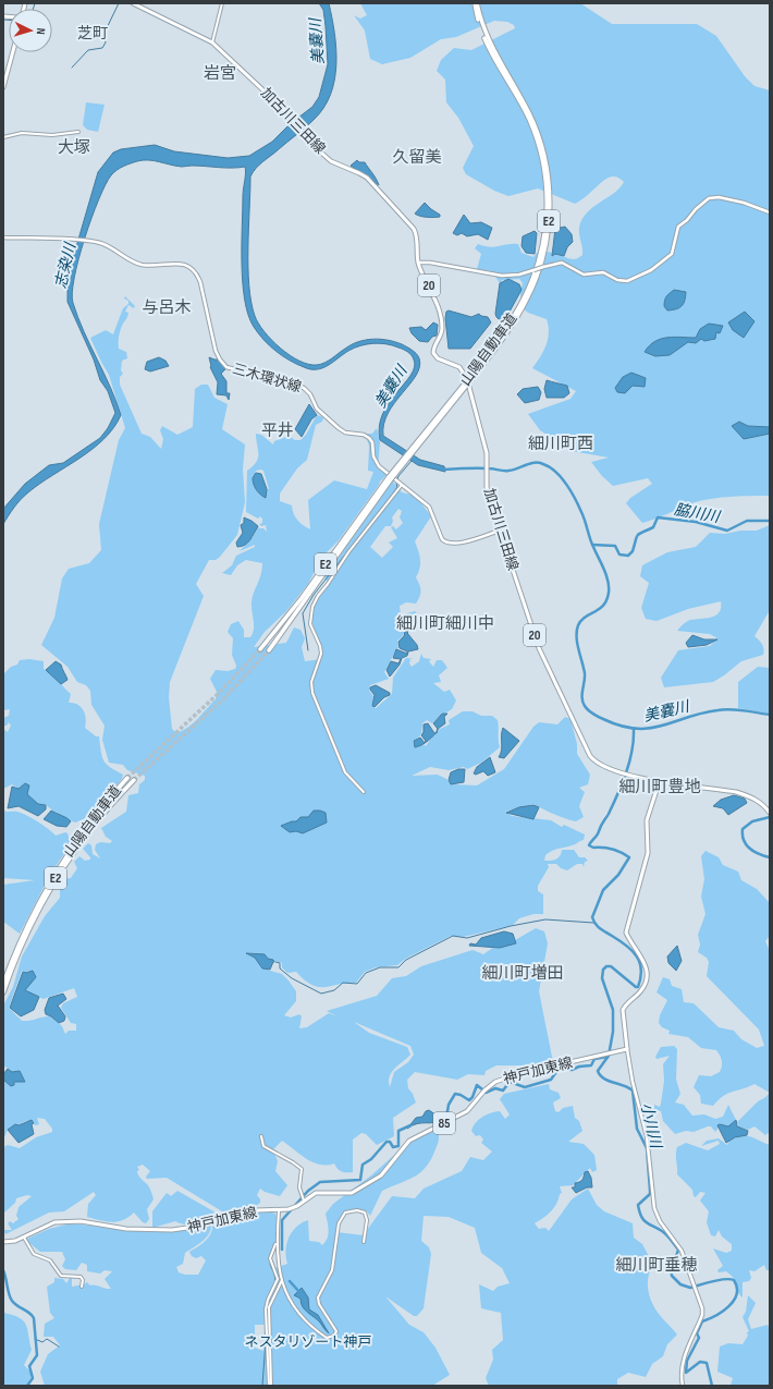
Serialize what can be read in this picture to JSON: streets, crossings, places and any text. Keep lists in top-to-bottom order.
{
  "streets": {
    "highway": ["E2", "山陽自動車道"],
    "main road": [
      "加古川三田線",
      "20",
      "三木環状線",
      "神戸加東線",
      "85"
    ]
  },
  "crossings": [
    ["加古川三田線", "三木環状線"]
  ],
  "districts": [
    "芝町",
    "岩宮",
    "大塚",
    "久留美",
    "与呂木",
    "平井",
    "細川町西",
    "細川町細川中",
    "細川町豊地",
    "細川町増田",
    "細川町垂穂"
  ],
  "water": [
    "美嚢川",
    "志染川",
    "脇川川",
    "小川川"
  ],
  "parks": ["ネスタリゾート神戸"],
  "north": "right"
}
